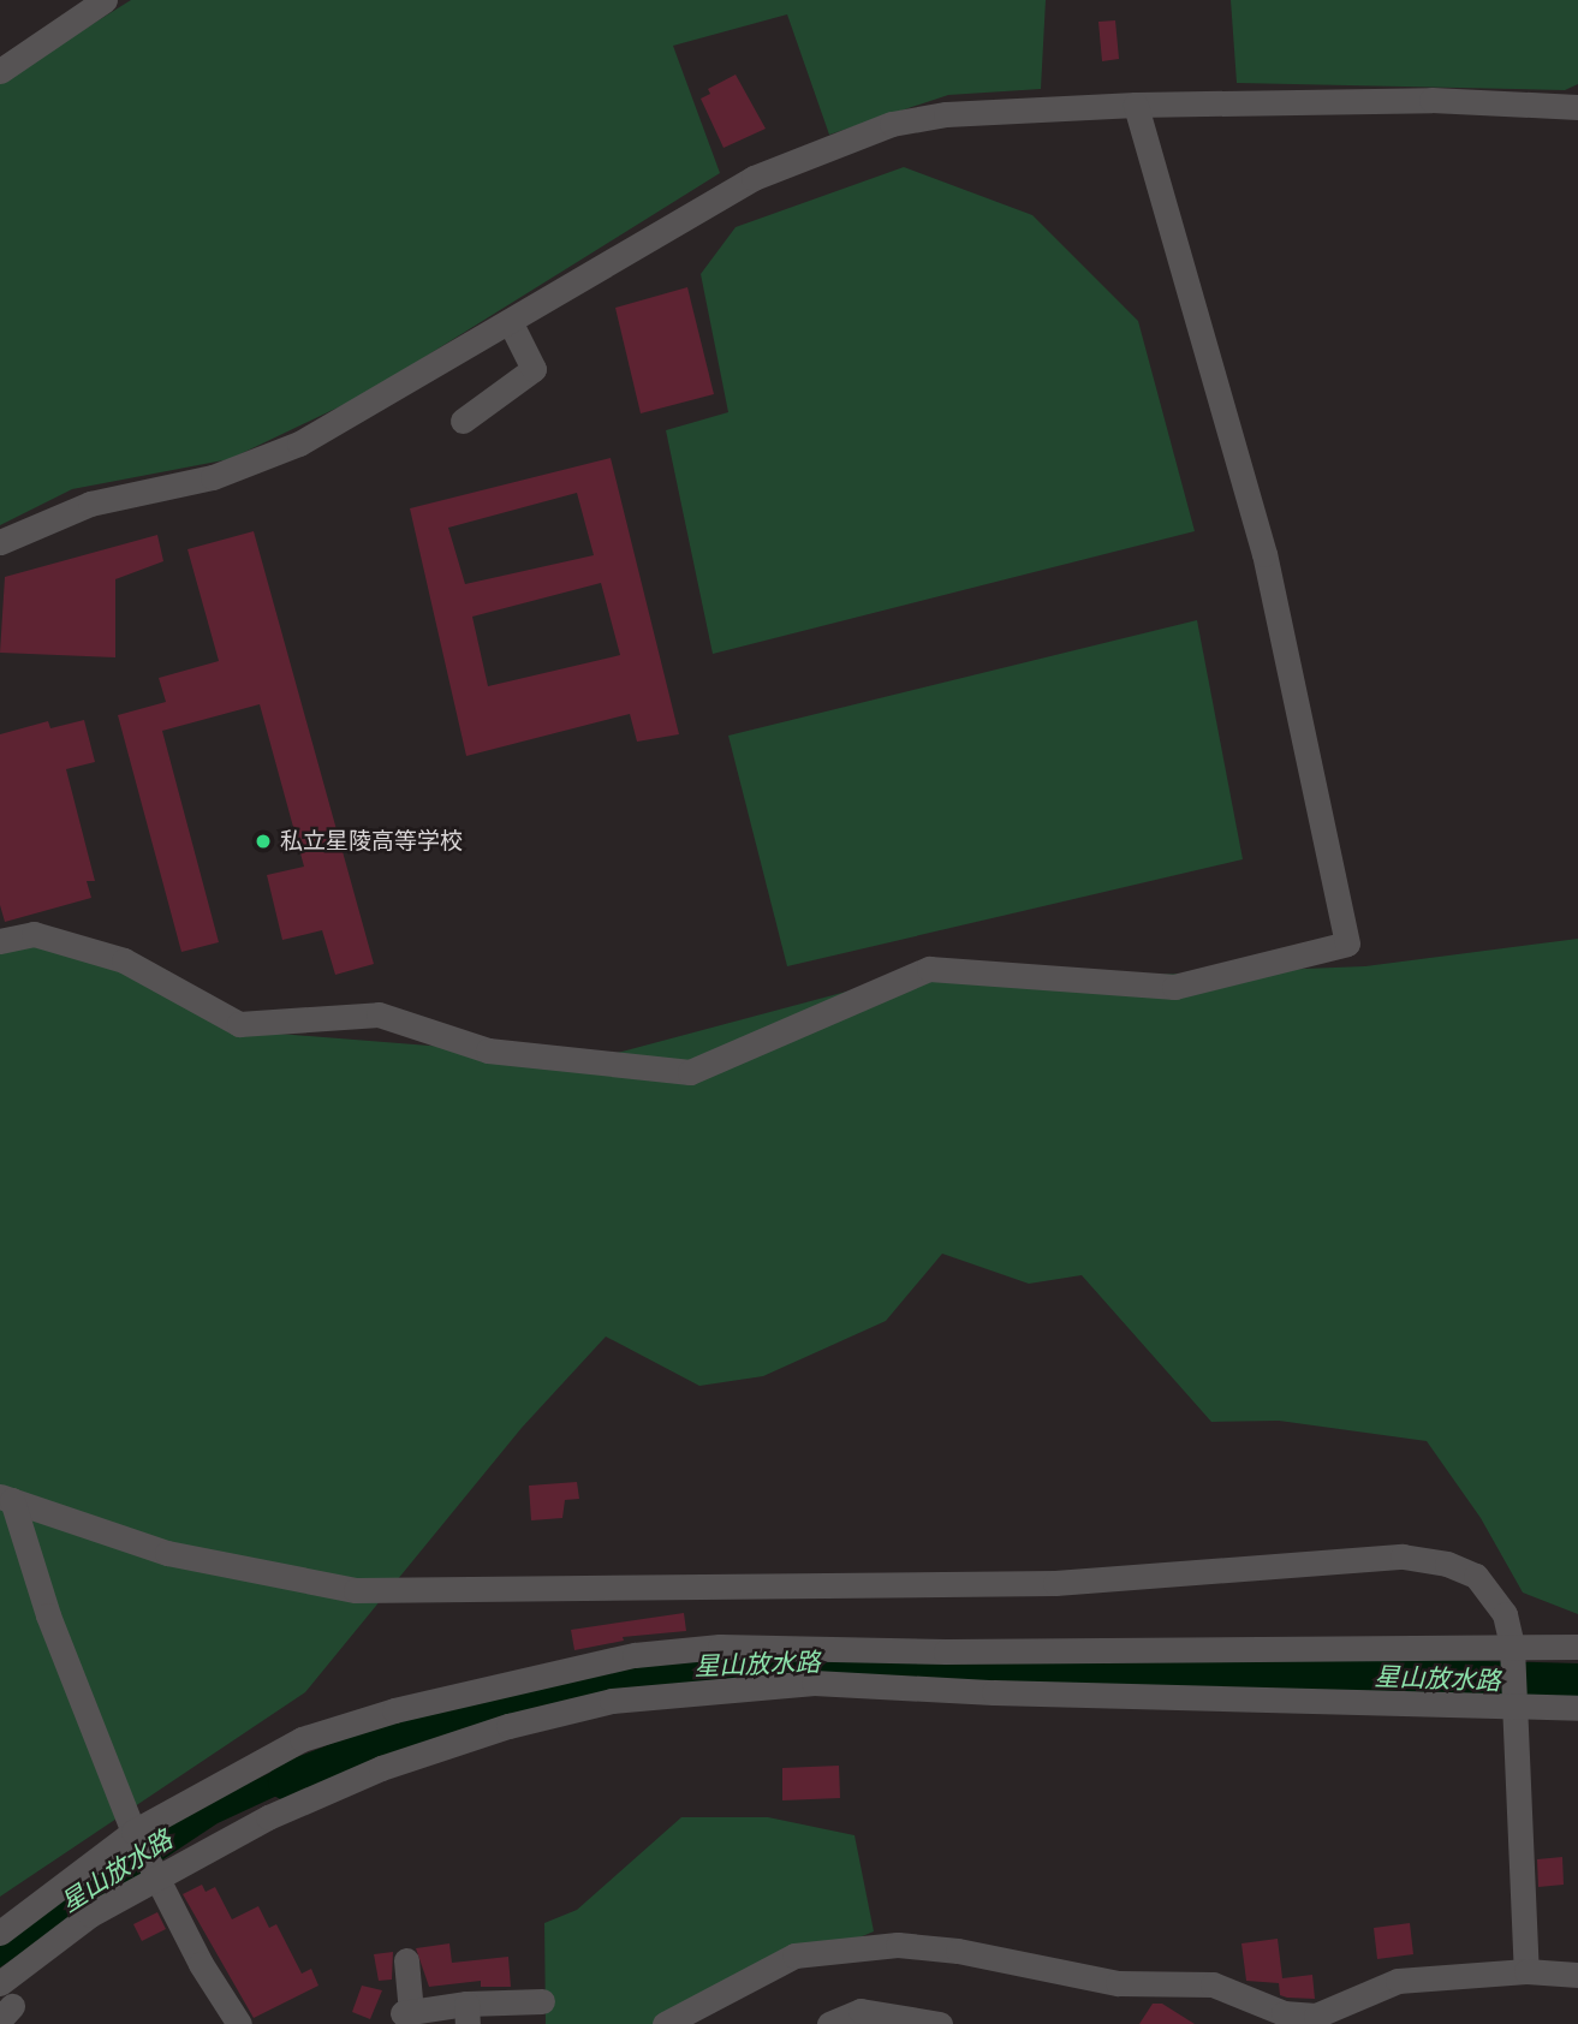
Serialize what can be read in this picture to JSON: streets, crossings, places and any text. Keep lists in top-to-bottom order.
{
  "water": ["星山放水路"],
  "places": ["私立星陵高等学校"]
}
